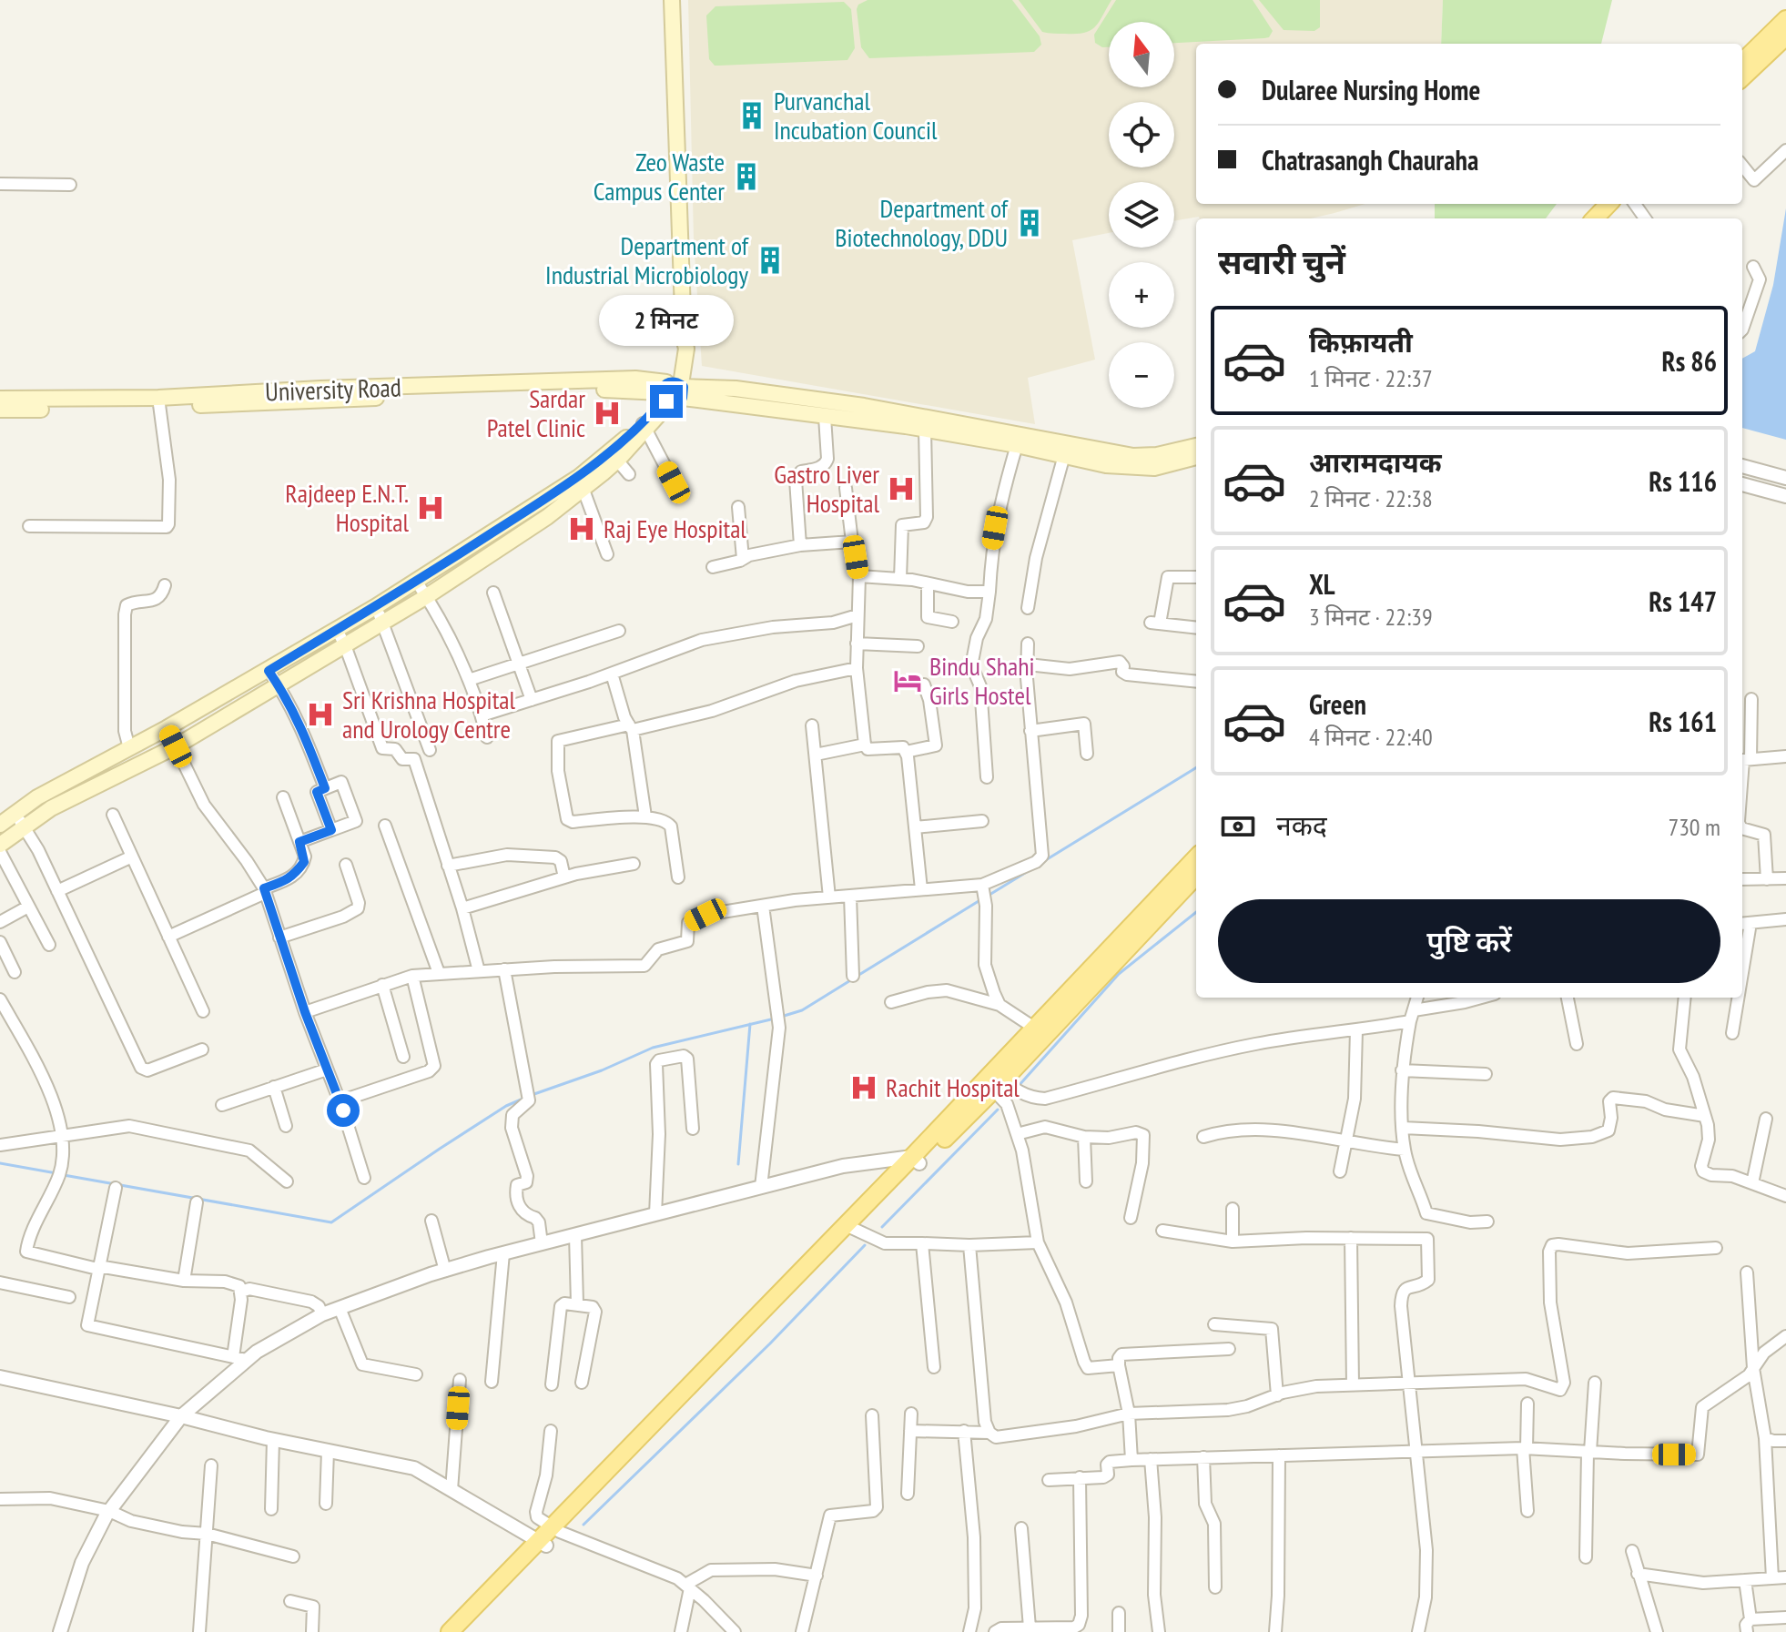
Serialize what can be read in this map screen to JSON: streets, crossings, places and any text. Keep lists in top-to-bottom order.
{
  "streets": {
    "main road": ["University Road"]
  },
  "places": {
    "building": [
      "Purvanchal Incubation Council",
      "Zeo Waste Campus Center",
      "Department of Biotechnology, DDU",
      "Department of Industrial Microbiology"
    ],
    "hospital": [
      "Sardar Patel Clinic",
      "Gastro Liver Hospital",
      "Rajdeep E.N.T. Hospital",
      "Raj Eye Hospital",
      "Sri Krishna Hospital and Urology Centre",
      "Rachit Hospital"
    ],
    "hotel": ["Bindu Shahi Girls Hostel"]
  },
  "north": "top",
  "page": {
    "map_buttons": ["+", "−"],
    "banner": ["Dularee Nursing Home", "Chatrasangh Chauraha"],
    "heading": "सवारी चुनें",
    "bubble": "2 मिनट",
    "list": [
      {
        "name": "किफ़ायती",
        "note": "1 मिनट · 22:37",
        "value": "Rs 86"
      },
      {
        "name": "आरामदायक",
        "note": "2 मिनट · 22:38",
        "value": "Rs 116"
      },
      {
        "name": "XL",
        "note": "3 मिनट · 22:39",
        "value": "Rs 147"
      },
      {
        "name": "Green",
        "note": "4 मिनट · 22:40",
        "value": "Rs 161"
      }
    ],
    "pay": ["नकद", "730 m"],
    "buttons": "पुष्टि करें"
  }
}
